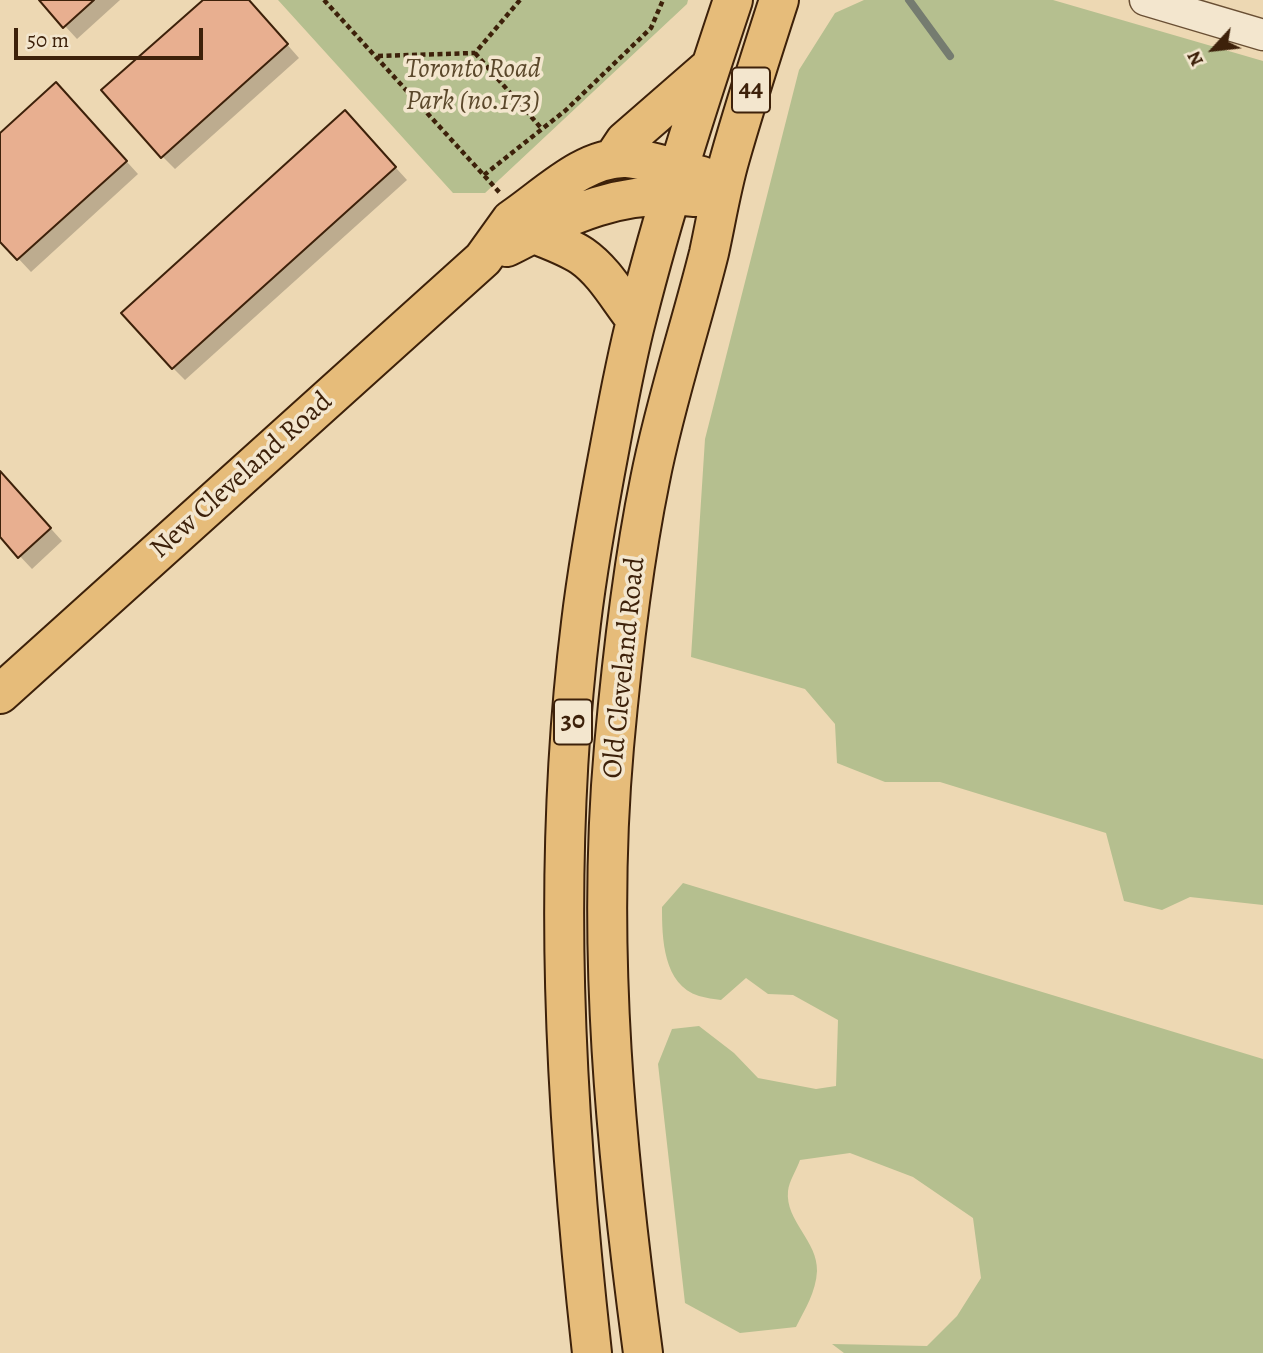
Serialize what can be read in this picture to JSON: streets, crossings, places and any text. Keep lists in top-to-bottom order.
{
  "streets": {
    "main road": [
      "44",
      "New Cleveland Road",
      "Old Cleveland Road",
      "30"
    ]
  },
  "crossings": [
    ["44", "New Cleveland Road"],
    ["44", "Old Cleveland Road"],
    ["New Cleveland Road", "Old Cleveland Road"]
  ],
  "parks": ["Toronto Road Park (no.173)"],
  "scale_bar": "50 m",
  "north": "bottom left"
}
